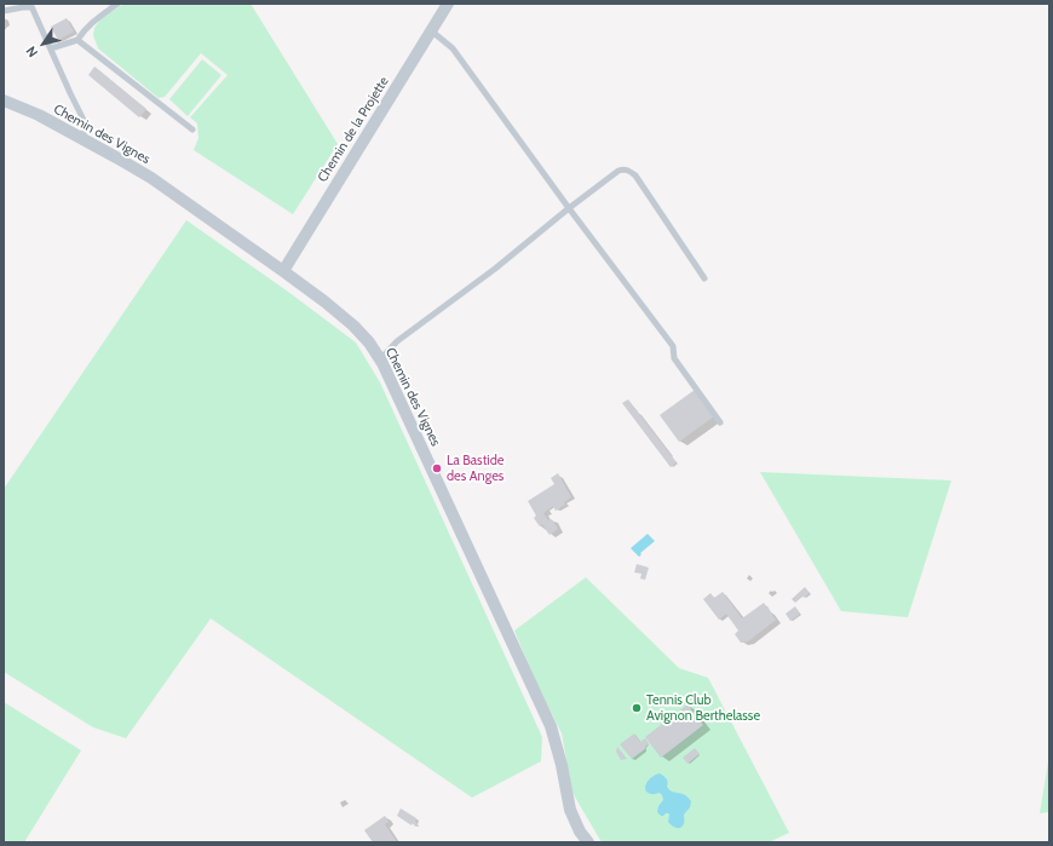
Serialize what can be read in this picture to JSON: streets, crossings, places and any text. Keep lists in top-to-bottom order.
{
  "streets": {
    "street": ["Chemin de la Projette", "Chemin des Vignes"]
  },
  "crossings": [
    ["Chemin de la Projette", "Chemin des Vignes"]
  ],
  "places": ["La Bastide des Anges", "Tennis Club Avignon Berthelasse"],
  "north": "bottom left"
}
